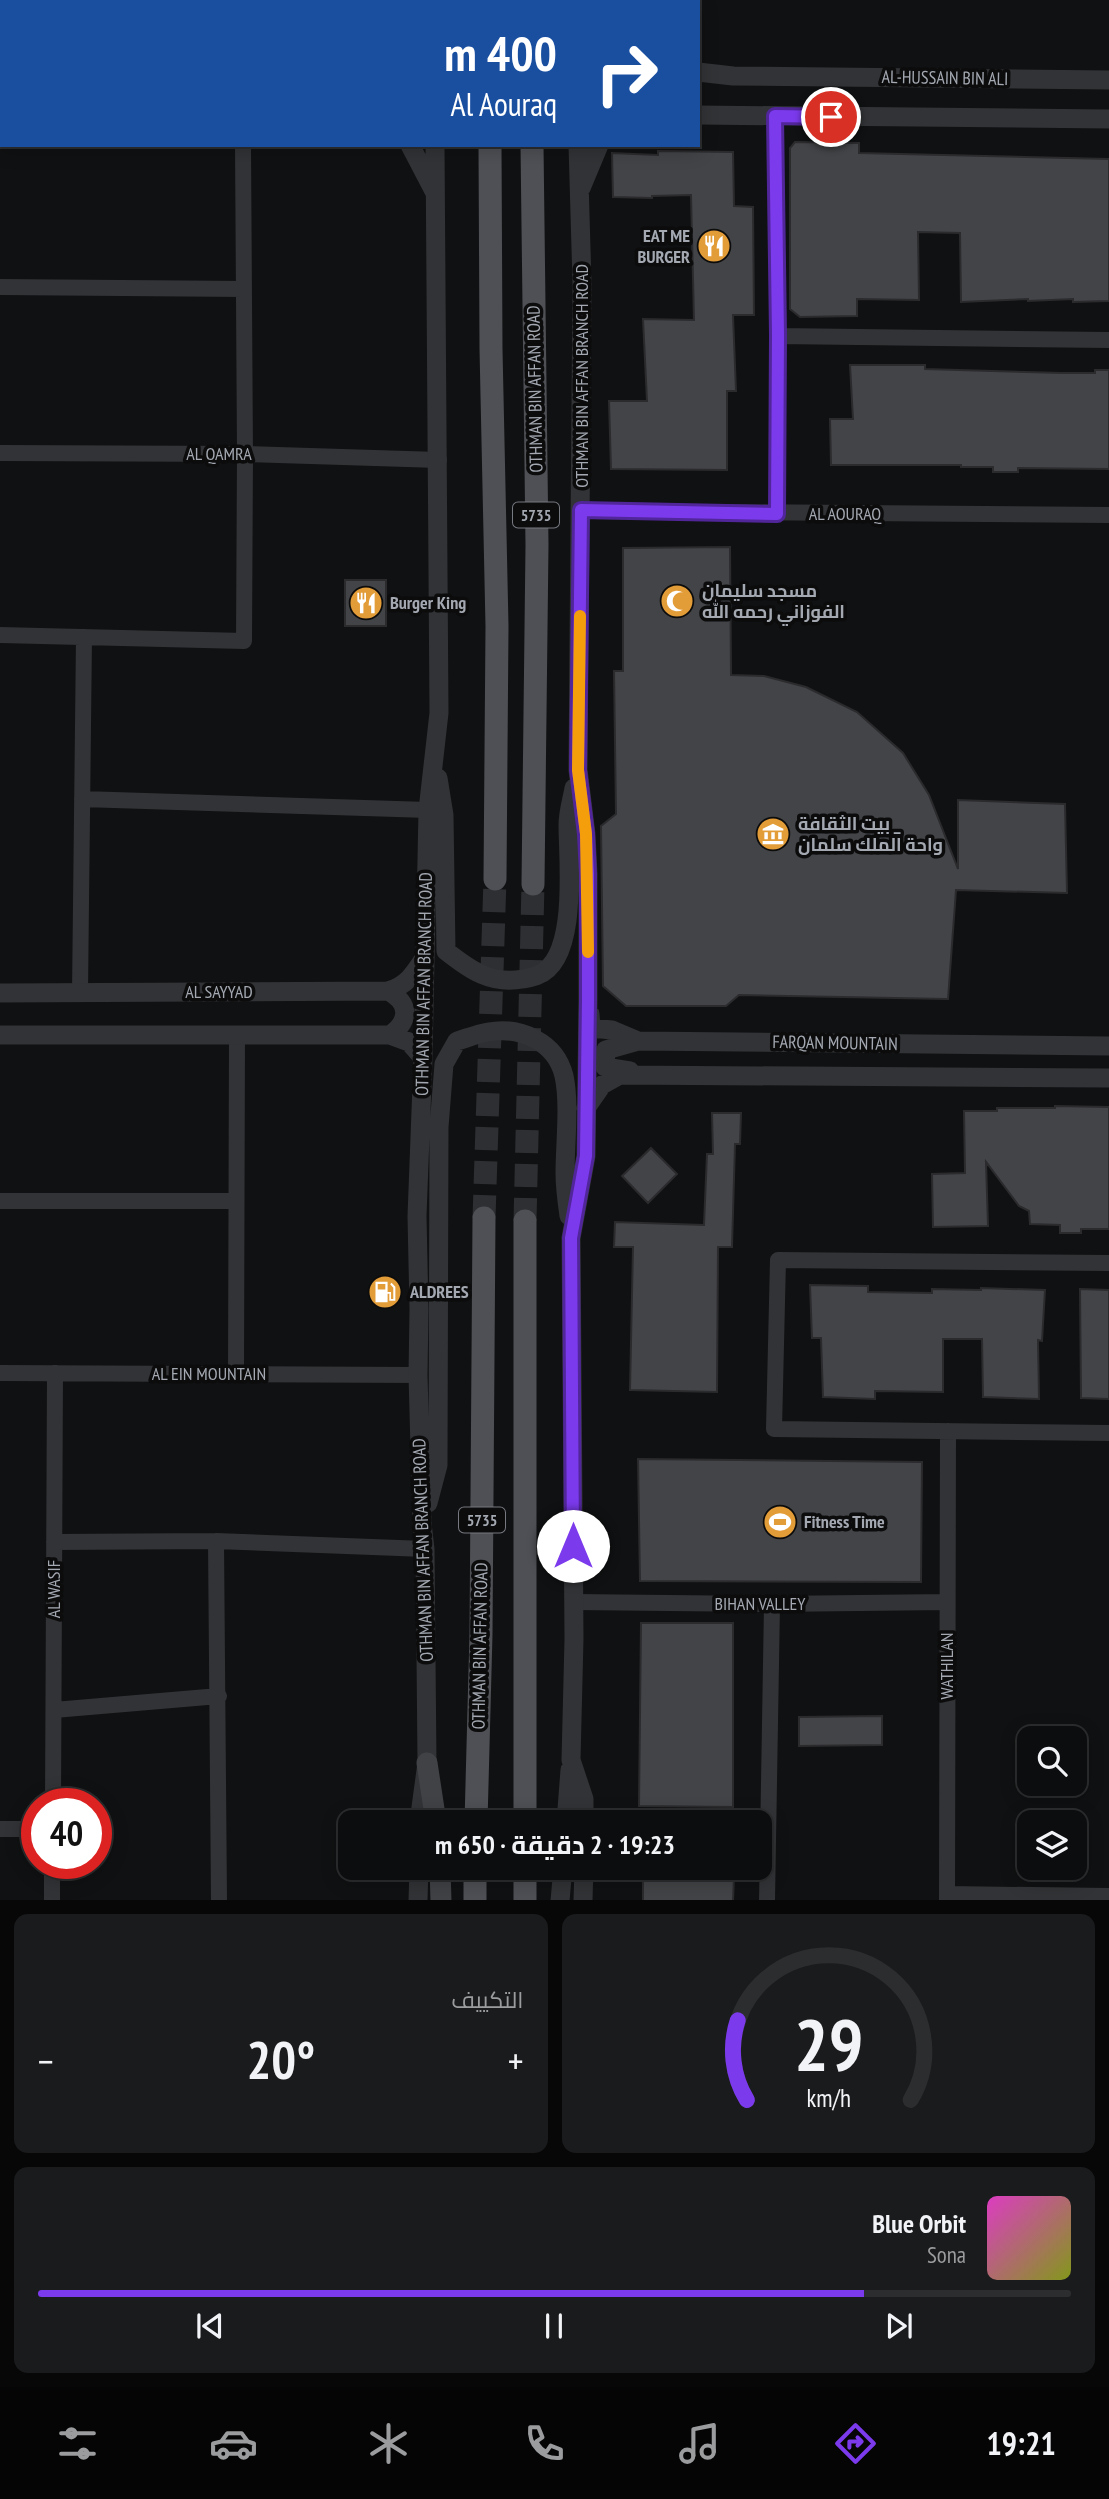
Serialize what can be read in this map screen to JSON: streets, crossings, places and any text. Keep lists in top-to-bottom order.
{
  "streets": {
    "main road": ["OTHMAN BIN AFFAN ROAD", "5735"],
    "street": [
      "AL-HUSSAIN BIN ALI",
      "OTHMAN BIN AFFAN BRANCH ROAD",
      "AL QAMRA",
      "AL AOURAQ",
      "AL SAYYAD",
      "FARQAN MOUNTAIN",
      "AL EIN MOUNTAIN",
      "AL WASIF",
      "BIHAN VALLEY",
      "WATHILAN"
    ]
  },
  "crossings": [
    ["OTHMAN BIN AFFAN BRANCH ROAD", "AL QAMRA"],
    ["OTHMAN BIN AFFAN BRANCH ROAD", "AL AOURAQ"],
    ["OTHMAN BIN AFFAN BRANCH ROAD", "FARQAN MOUNTAIN"],
    ["OTHMAN BIN AFFAN BRANCH ROAD", "AL EIN MOUNTAIN"],
    ["OTHMAN BIN AFFAN BRANCH ROAD", "BIHAN VALLEY"],
    ["AL EIN MOUNTAIN", "AL WASIF"],
    ["BIHAN VALLEY", "WATHILAN"]
  ],
  "places": {
    "restaurant": ["EAT ME BURGER", "Burger King"],
    "mosque": ["مسجد سليمان الفوزاني رحمه الله"],
    "museum": ["بيت الثقافة _ واحة الملك سلمان"],
    "fuel station": ["ALDREES"],
    "sports": ["Fitness Time"]
  },
  "page": {
    "turn": ["400 m", "Al Aouraq"],
    "limit": "40",
    "trip": "19:23 · 2 دقيقة · 650 m",
    "tile": "التكييف",
    "heat": ["−", "20°", "+"],
    "song": ["Blue Orbit", "Sona"],
    "tabs": "19:21",
    "gauge": ["29", "km/h"]
  }
}
